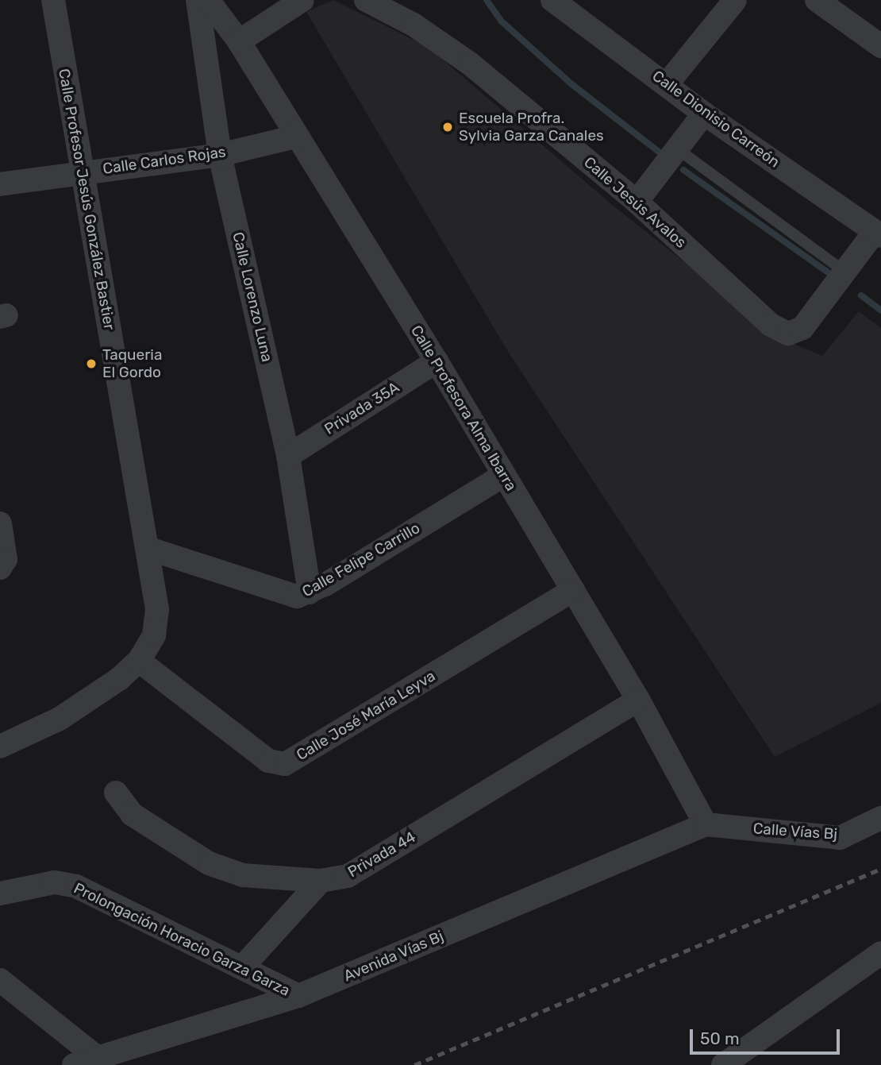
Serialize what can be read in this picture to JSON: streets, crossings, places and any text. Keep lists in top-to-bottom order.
{
  "streets": {
    "street": [
      "Calle Dionisio Carreón",
      "Calle Carlos Rojas",
      "Calle Profesor Jesús González Bastier",
      "Calle Jesús Avalos",
      "Calle Lorenzo Luna",
      "Privada 35A",
      "Calle Profesora Alma Ibarra",
      "Calle Felipe Carrillo",
      "Calle José María Leyva",
      "Calle Vías Bj",
      "Privada 44",
      "Prolongación Horacio Garza Garza",
      "Avenida Vías Bj"
    ]
  },
  "crossings": [
    ["Calle Dionisio Carreón", "Calle Jesús Avalos"],
    ["Calle Carlos Rojas", "Calle Profesor Jesús González Bastier"],
    ["Calle Carlos Rojas", "Calle Lorenzo Luna"],
    ["Calle Carlos Rojas", "Calle Profesora Alma Ibarra"],
    ["Calle Profesor Jesús González Bastier", "Calle Felipe Carrillo"],
    ["Calle Profesor Jesús González Bastier", "Calle José María Leyva"],
    ["Calle Lorenzo Luna", "Privada 35A"],
    ["Calle Lorenzo Luna", "Calle Felipe Carrillo"],
    ["Privada 35A", "Calle Profesora Alma Ibarra"],
    ["Calle Profesora Alma Ibarra", "Calle Felipe Carrillo"],
    ["Calle Profesora Alma Ibarra", "Calle José María Leyva"],
    ["Calle Profesora Alma Ibarra", "Calle Vías Bj"],
    ["Calle Profesora Alma Ibarra", "Privada 44"],
    ["Calle Profesora Alma Ibarra", "Avenida Vías Bj"],
    ["Calle Vías Bj", "Avenida Vías Bj"],
    ["Prolongación Horacio Garza Garza", "Avenida Vías Bj"]
  ],
  "places": ["Escuela Profra. Sylvia Garza Canales", "Taqueria El Gordo"],
  "scale_bar": "50 m"
}
